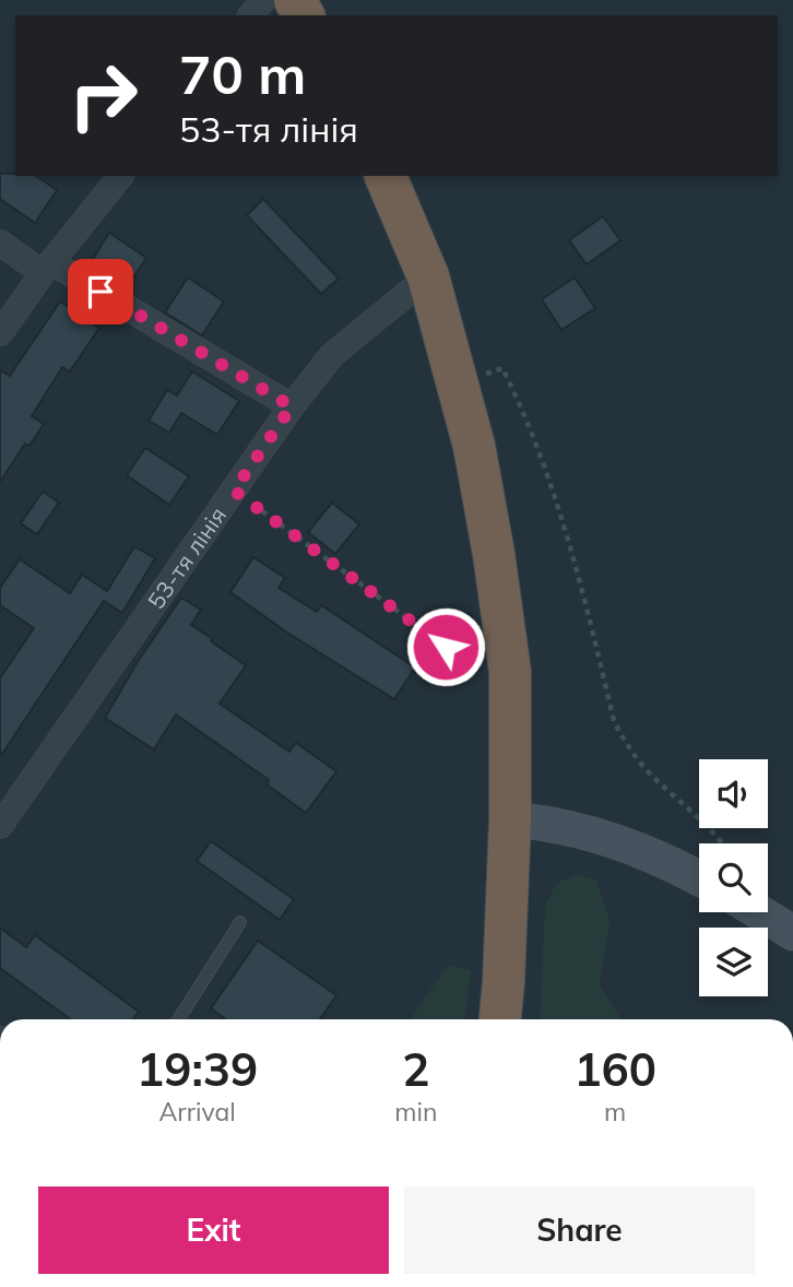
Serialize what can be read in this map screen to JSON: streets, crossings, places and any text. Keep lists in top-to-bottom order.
{
  "streets": {
    "street": ["53-тя лінія"]
  },
  "page": {
    "turn": ["70 m", "53-тя лінія"],
    "eta": [
      "19:39",
      "Arrival",
      "2",
      "min",
      "160",
      "m"
    ],
    "buttons": ["Exit", "Share"]
  }
}
